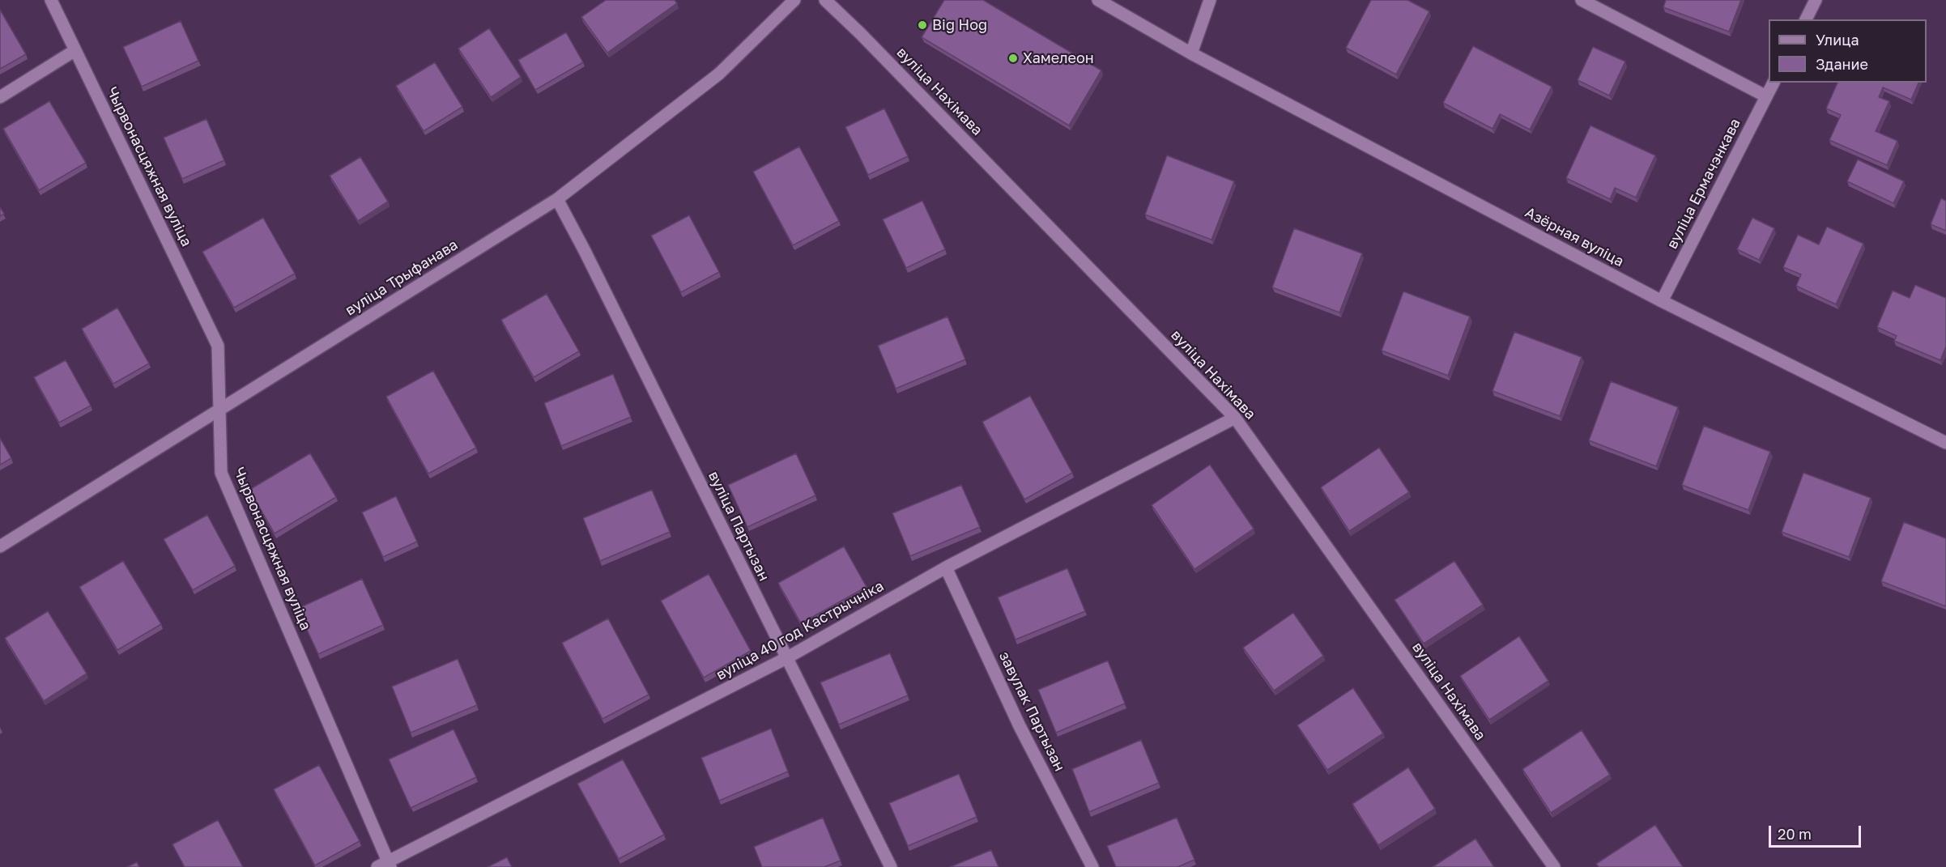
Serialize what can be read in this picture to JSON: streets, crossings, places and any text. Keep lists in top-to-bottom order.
{
  "streets": {
    "street": [
      "вуліца Нахімава",
      "Чырвонасцяжная вуліца",
      "вуліца Ермачэнкава",
      "Азёрная вуліца",
      "вуліца Трыфанава",
      "вуліца Партызан",
      "вуліца 40 год Кастрычніка",
      "завулак Партызан"
    ]
  },
  "crossings": [
    ["вуліца Нахімава", "вуліца 40 год Кастрычніка"],
    ["Чырвонасцяжная вуліца", "вуліца Трыфанава"],
    ["Чырвонасцяжная вуліца", "вуліца 40 год Кастрычніка"],
    ["вуліца Ермачэнкава", "Азёрная вуліца"],
    ["вуліца Трыфанава", "вуліца Партызан"],
    ["вуліца Партызан", "вуліца 40 год Кастрычніка"],
    ["вуліца 40 год Кастрычніка", "завулак Партызан"]
  ],
  "places": ["Big Hog", "Хамелеон"],
  "legend": ["Улица", "Здание"],
  "scale_bar": "20 m"
}
